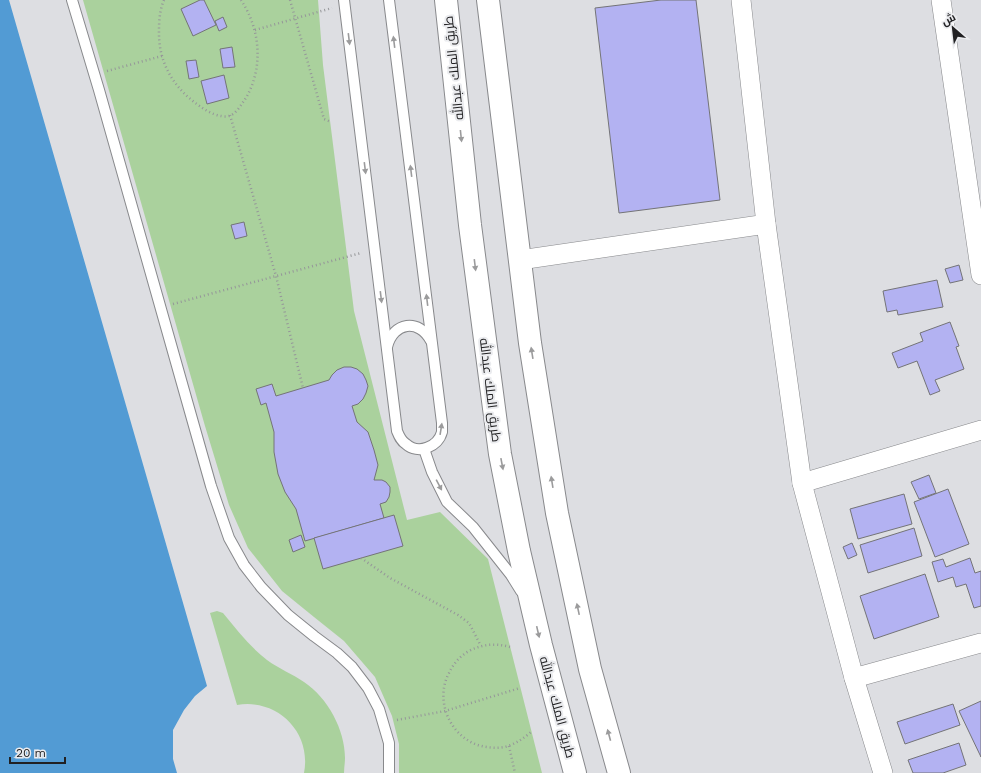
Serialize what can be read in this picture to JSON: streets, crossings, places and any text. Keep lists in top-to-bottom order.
{
  "streets": {
    "street": ["طريق الملك عبدالله"]
  },
  "scale_bar": "20 m",
  "north": "top left"
}
